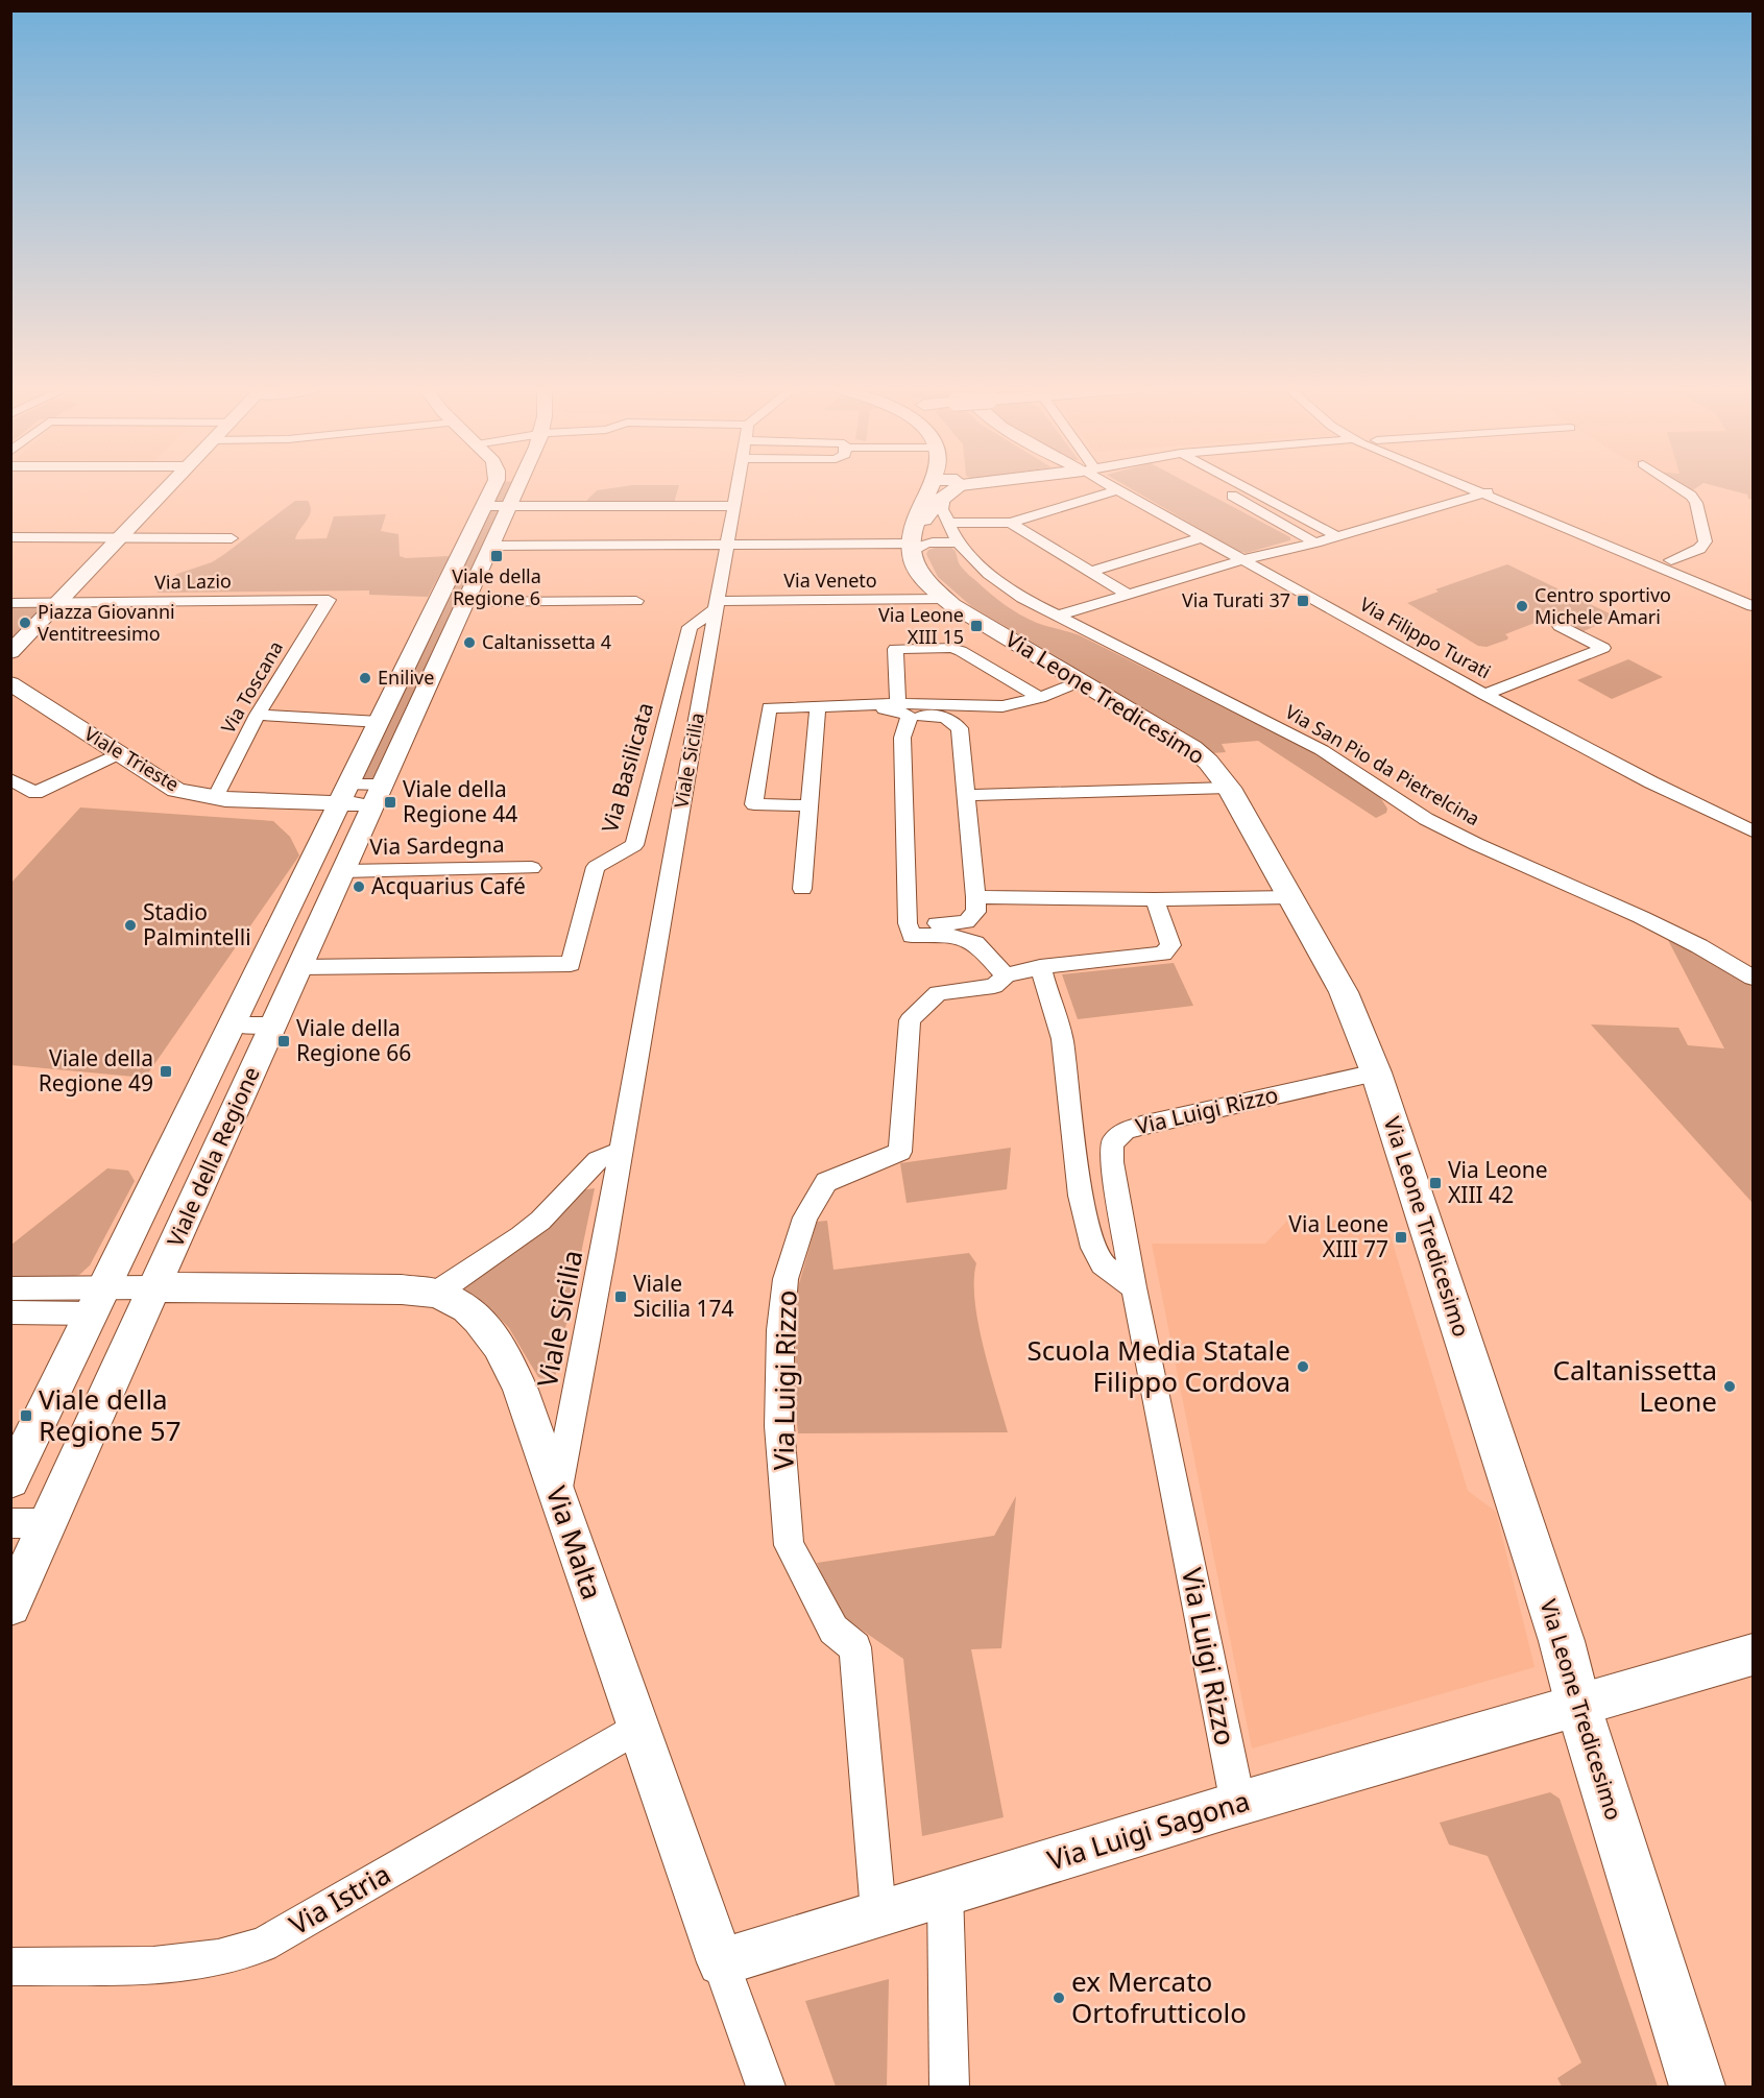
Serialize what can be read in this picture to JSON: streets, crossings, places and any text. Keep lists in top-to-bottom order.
{
  "streets": {
    "main road": ["Via Leone Tredicesimo"],
    "street": [
      "Via Veneto",
      "Via Lazio",
      "Via Filippo Turati",
      "Via Toscana",
      "Viale Trieste",
      "Viale Sicilia",
      "Via San Pio da Pietrelcina",
      "Via Basilicata",
      "Via Sardegna",
      "Via Luigi Rizzo",
      "Viale della Regione",
      "Via Malta",
      "Via Luigi Sagona",
      "Via Istria"
    ]
  },
  "crossings": [
    ["Via Veneto", "Via Leone Tredicesimo"],
    ["Via Veneto", "Viale Sicilia"],
    ["Via Veneto", "Via Basilicata"],
    ["Via Lazio", "Via Toscana"],
    ["Via Toscana", "Viale Trieste"],
    ["Via Leone Tredicesimo", "Via Luigi Rizzo"],
    ["Via Leone Tredicesimo", "Via Luigi Sagona"],
    ["Viale Trieste", "Viale della Regione"],
    ["Viale Sicilia", "Via Basilicata"],
    ["Viale Sicilia", "Via Malta"],
    ["Via Basilicata", "Viale della Regione"],
    ["Via Sardegna", "Viale della Regione"],
    ["Via Luigi Rizzo", "Via Luigi Sagona"],
    ["Viale della Regione", "Via Malta"],
    ["Via Malta", "Via Luigi Sagona"],
    ["Via Malta", "Via Istria"]
  ],
  "places": {
    "transit": [
      "Viale della Regione 6",
      "Via Turati 37",
      "Via Leone XIII 15",
      "Viale della Regione 44",
      "Viale della Regione 66",
      "Viale della Regione 49",
      "Via Leone XIII 42",
      "Via Leone XIII 77",
      "Viale Sicilia 174",
      "Viale della Regione 57"
    ],
    "other": [
      "Centro sportivo Michele Amari",
      "Piazza Giovanni Ventitreesimo",
      "Caltanissetta 4",
      "Enilive",
      "Acquarius Café",
      "Stadio Palmintelli",
      "Scuola Media Statale Filippo Cordova",
      "Caltanissetta Leone",
      "ex Mercato Ortofrutticolo"
    ]
  }
}
